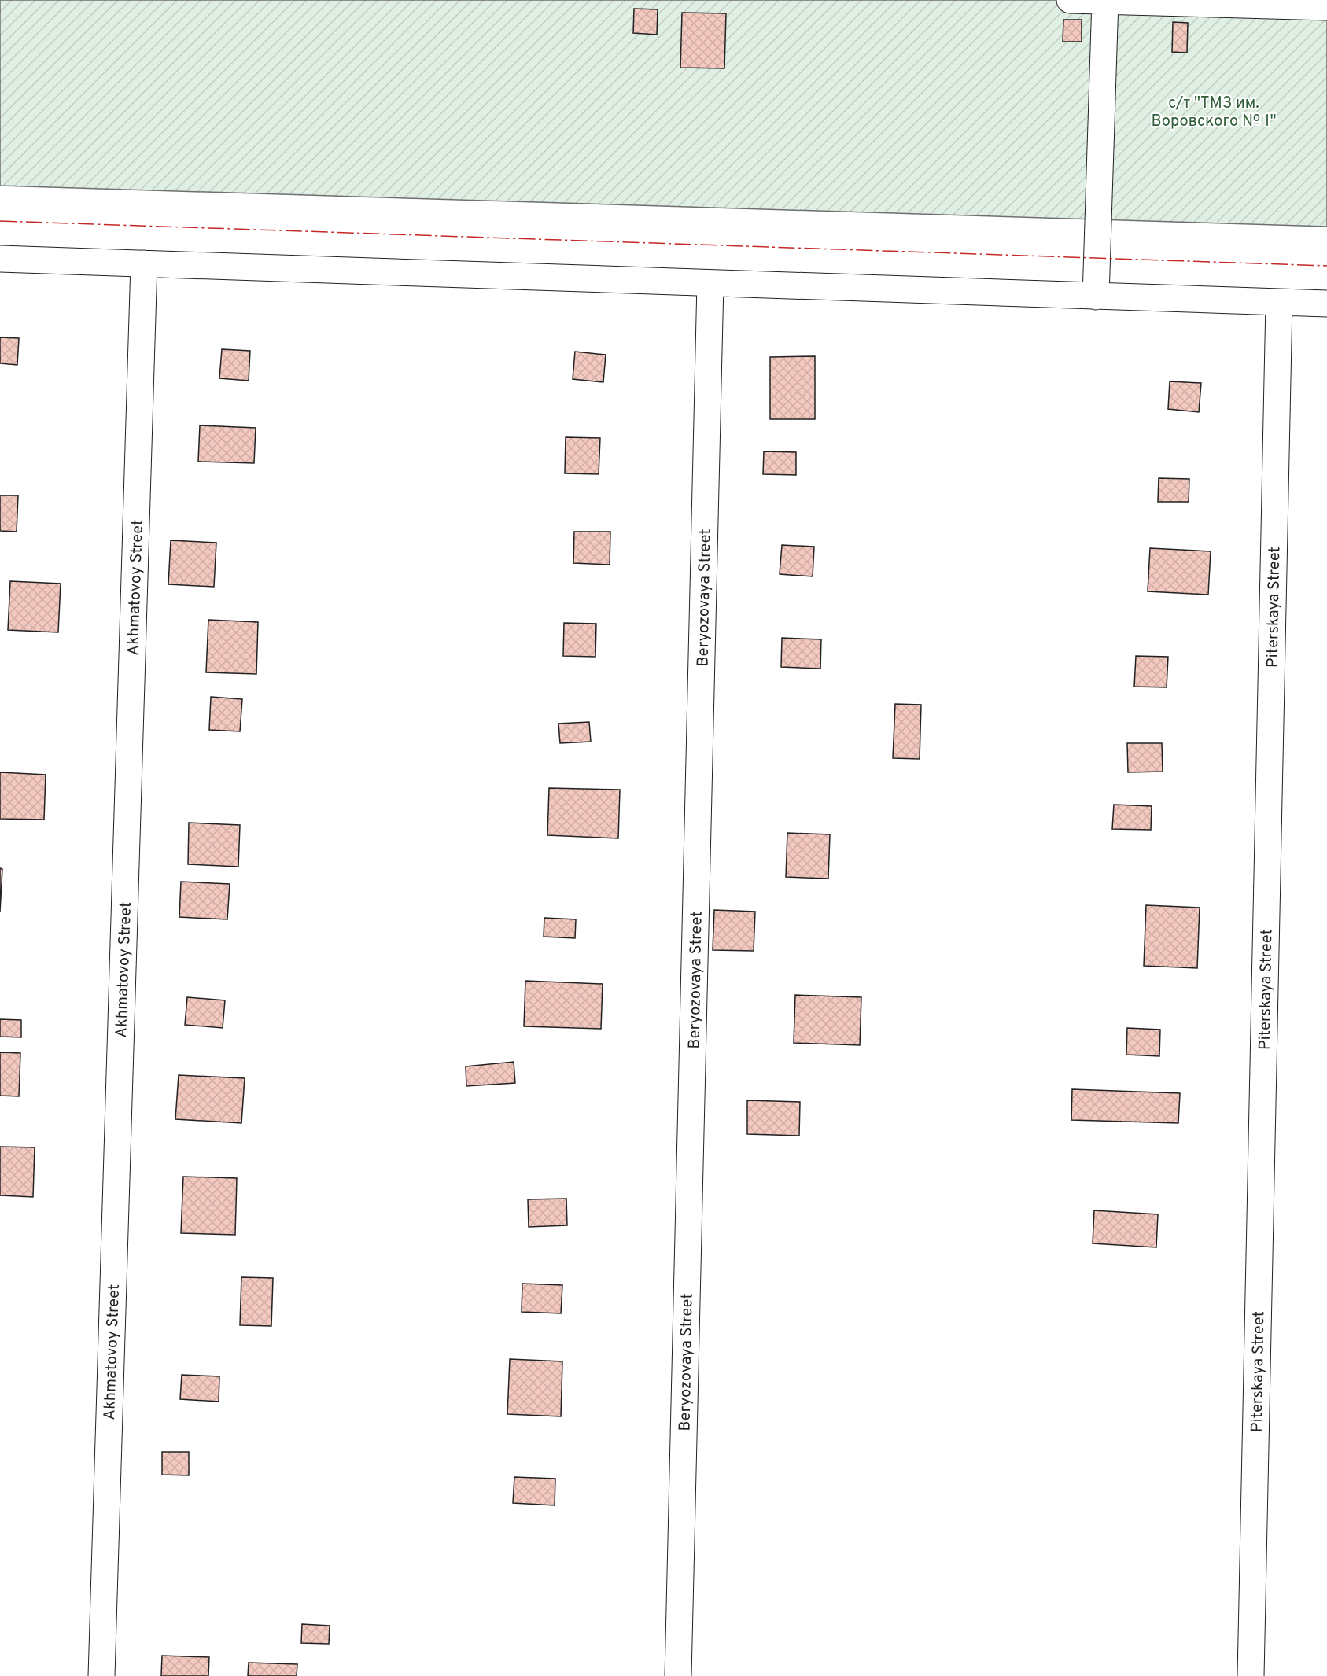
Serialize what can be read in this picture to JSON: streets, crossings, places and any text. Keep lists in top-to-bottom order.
{
  "streets": {
    "street": ["Akhmatovoy Street", "Beryozovaya Street", "Piterskaya Street"]
  },
  "parks": ["с/т \"ТМЗ им. Воровского № 1\""]
}
